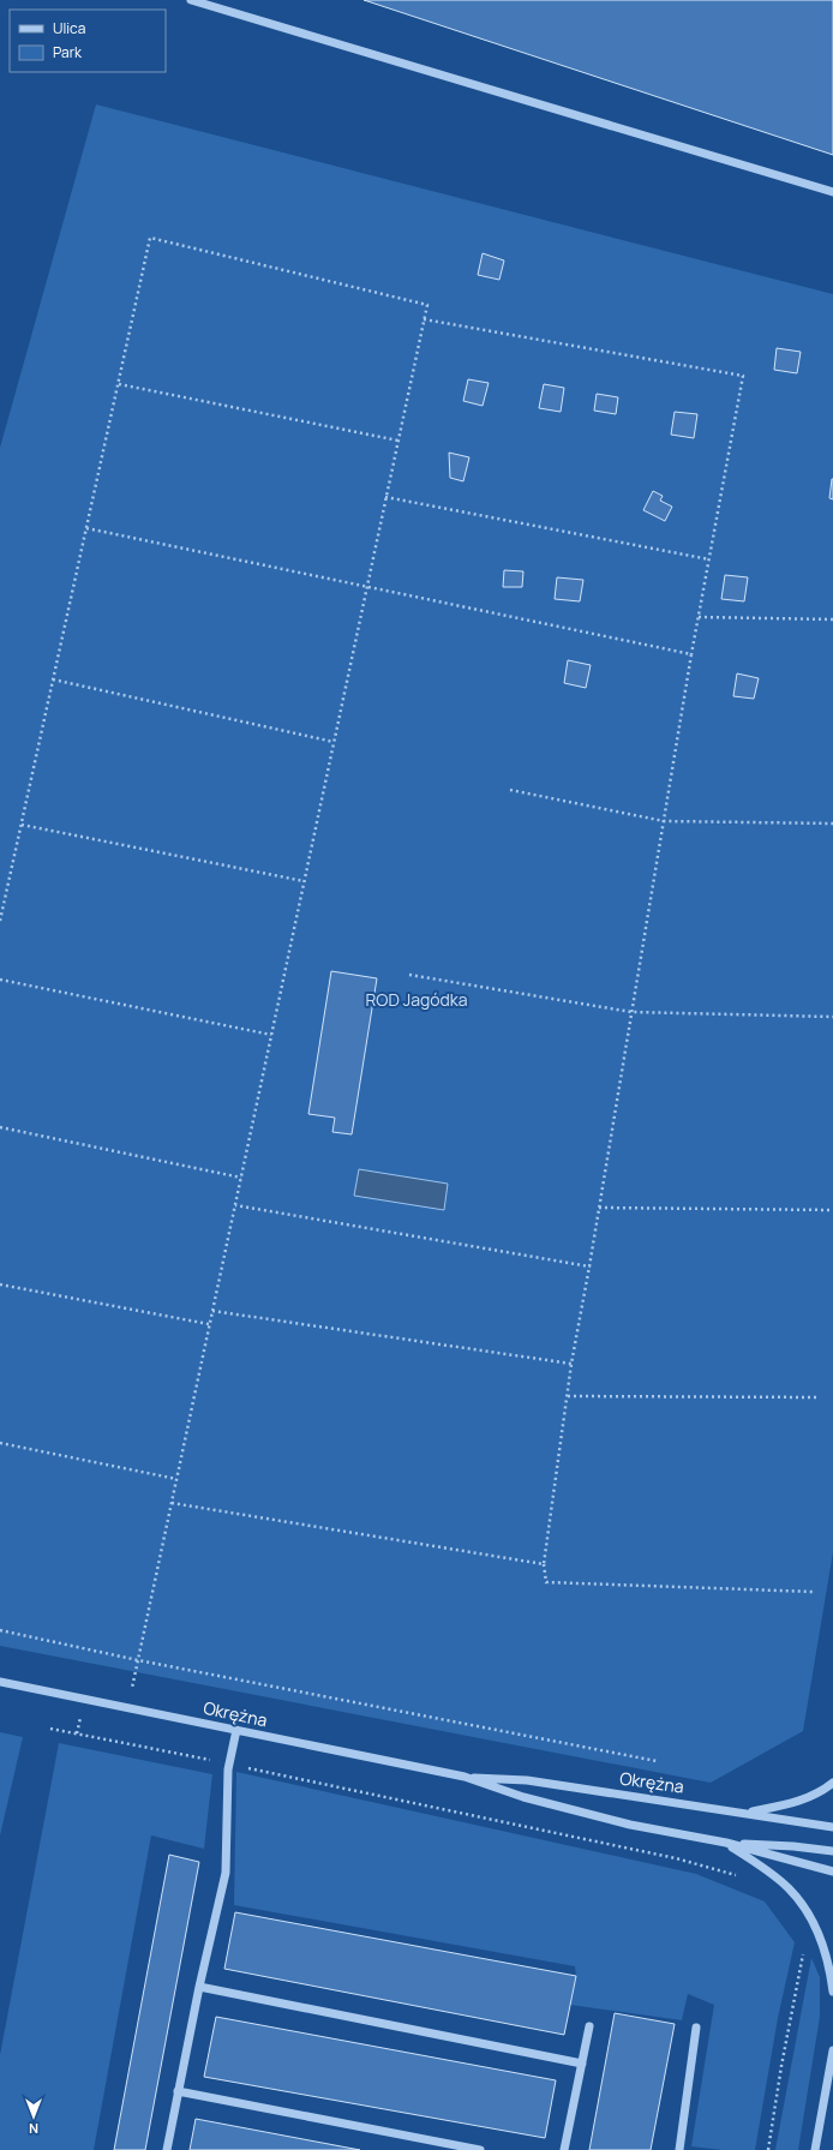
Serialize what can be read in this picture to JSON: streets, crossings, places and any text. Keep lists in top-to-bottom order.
{
  "streets": {
    "street": ["Okrężna"]
  },
  "parks": ["ROD Jagódka"],
  "legend": ["Ulica", "Park"],
  "north": "bottom"
}
